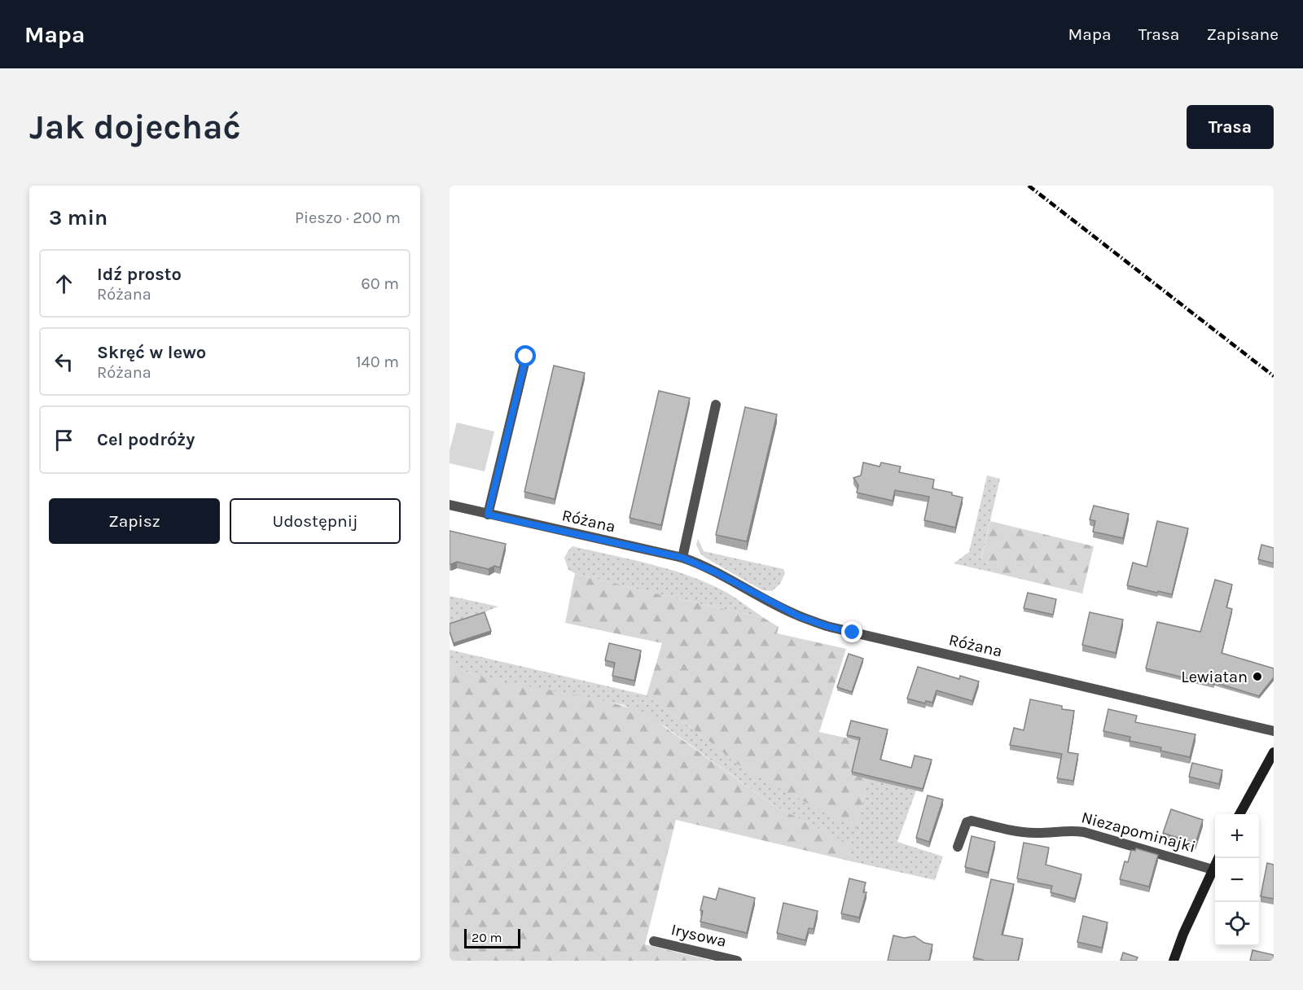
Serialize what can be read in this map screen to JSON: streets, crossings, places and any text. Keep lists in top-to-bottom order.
{
  "streets": {
    "street": ["Różana", "Niezapominajki", "Irysowa"]
  },
  "places": ["Lewiatan"],
  "scale_bar": "20 m",
  "page": {
    "header": "Mapa",
    "nav": ["Mapa", "Trasa", "Zapisane"],
    "buttons": [
      "Trasa",
      ["Zapisz", "Udostępnij"]
    ],
    "title": "Jak dojechać",
    "heading": ["3 min", "Pieszo · 200 m"],
    "list": [
      ["Idź prosto", "Różana", "60 m"],
      ["Skręć w lewo", "Różana", "140 m"],
      "Cel podróży"
    ],
    "map_buttons": ["+", "−"],
    "scale": "20 m"
  }
}
